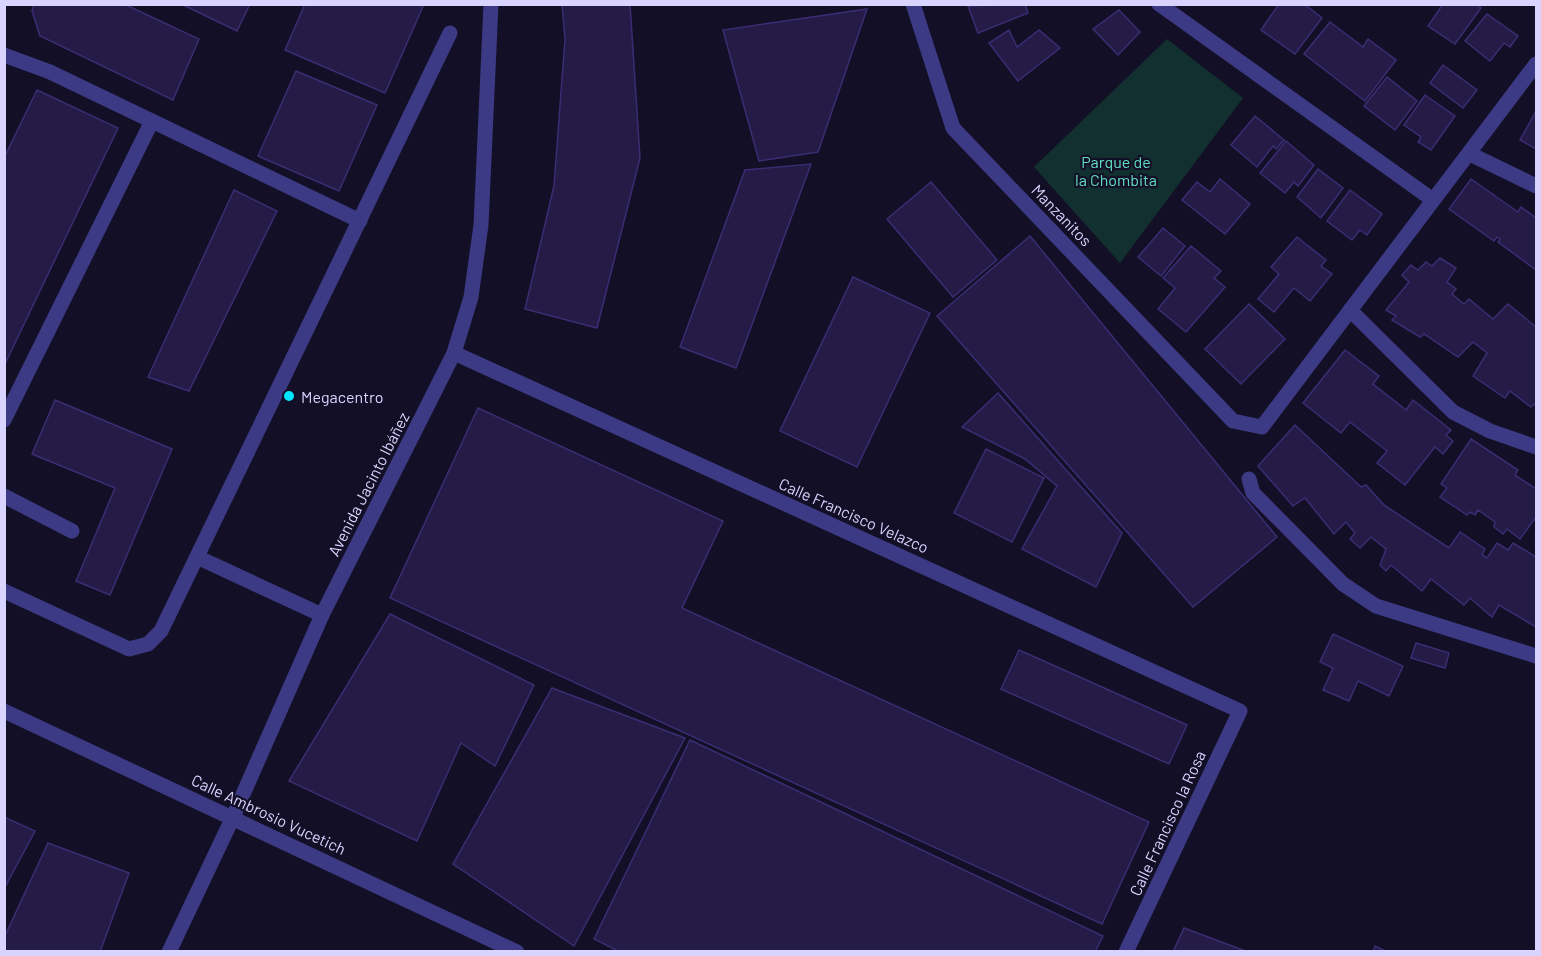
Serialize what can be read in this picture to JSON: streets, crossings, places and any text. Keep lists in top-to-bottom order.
{
  "streets": {
    "street": [
      "Manzanitos",
      "Avenida Jacinto Ibáñez",
      "Calle Francisco Velazco",
      "Calle Ambrosio Vucetich",
      "Calle Francisco la Rosa"
    ]
  },
  "crossings": [
    ["Avenida Jacinto Ibáñez", "Calle Francisco Velazco"],
    ["Avenida Jacinto Ibáñez", "Calle Ambrosio Vucetich"],
    ["Calle Francisco Velazco", "Calle Francisco la Rosa"]
  ],
  "parks": ["Parque de la Chombita"],
  "places": ["Megacentro"]
}
